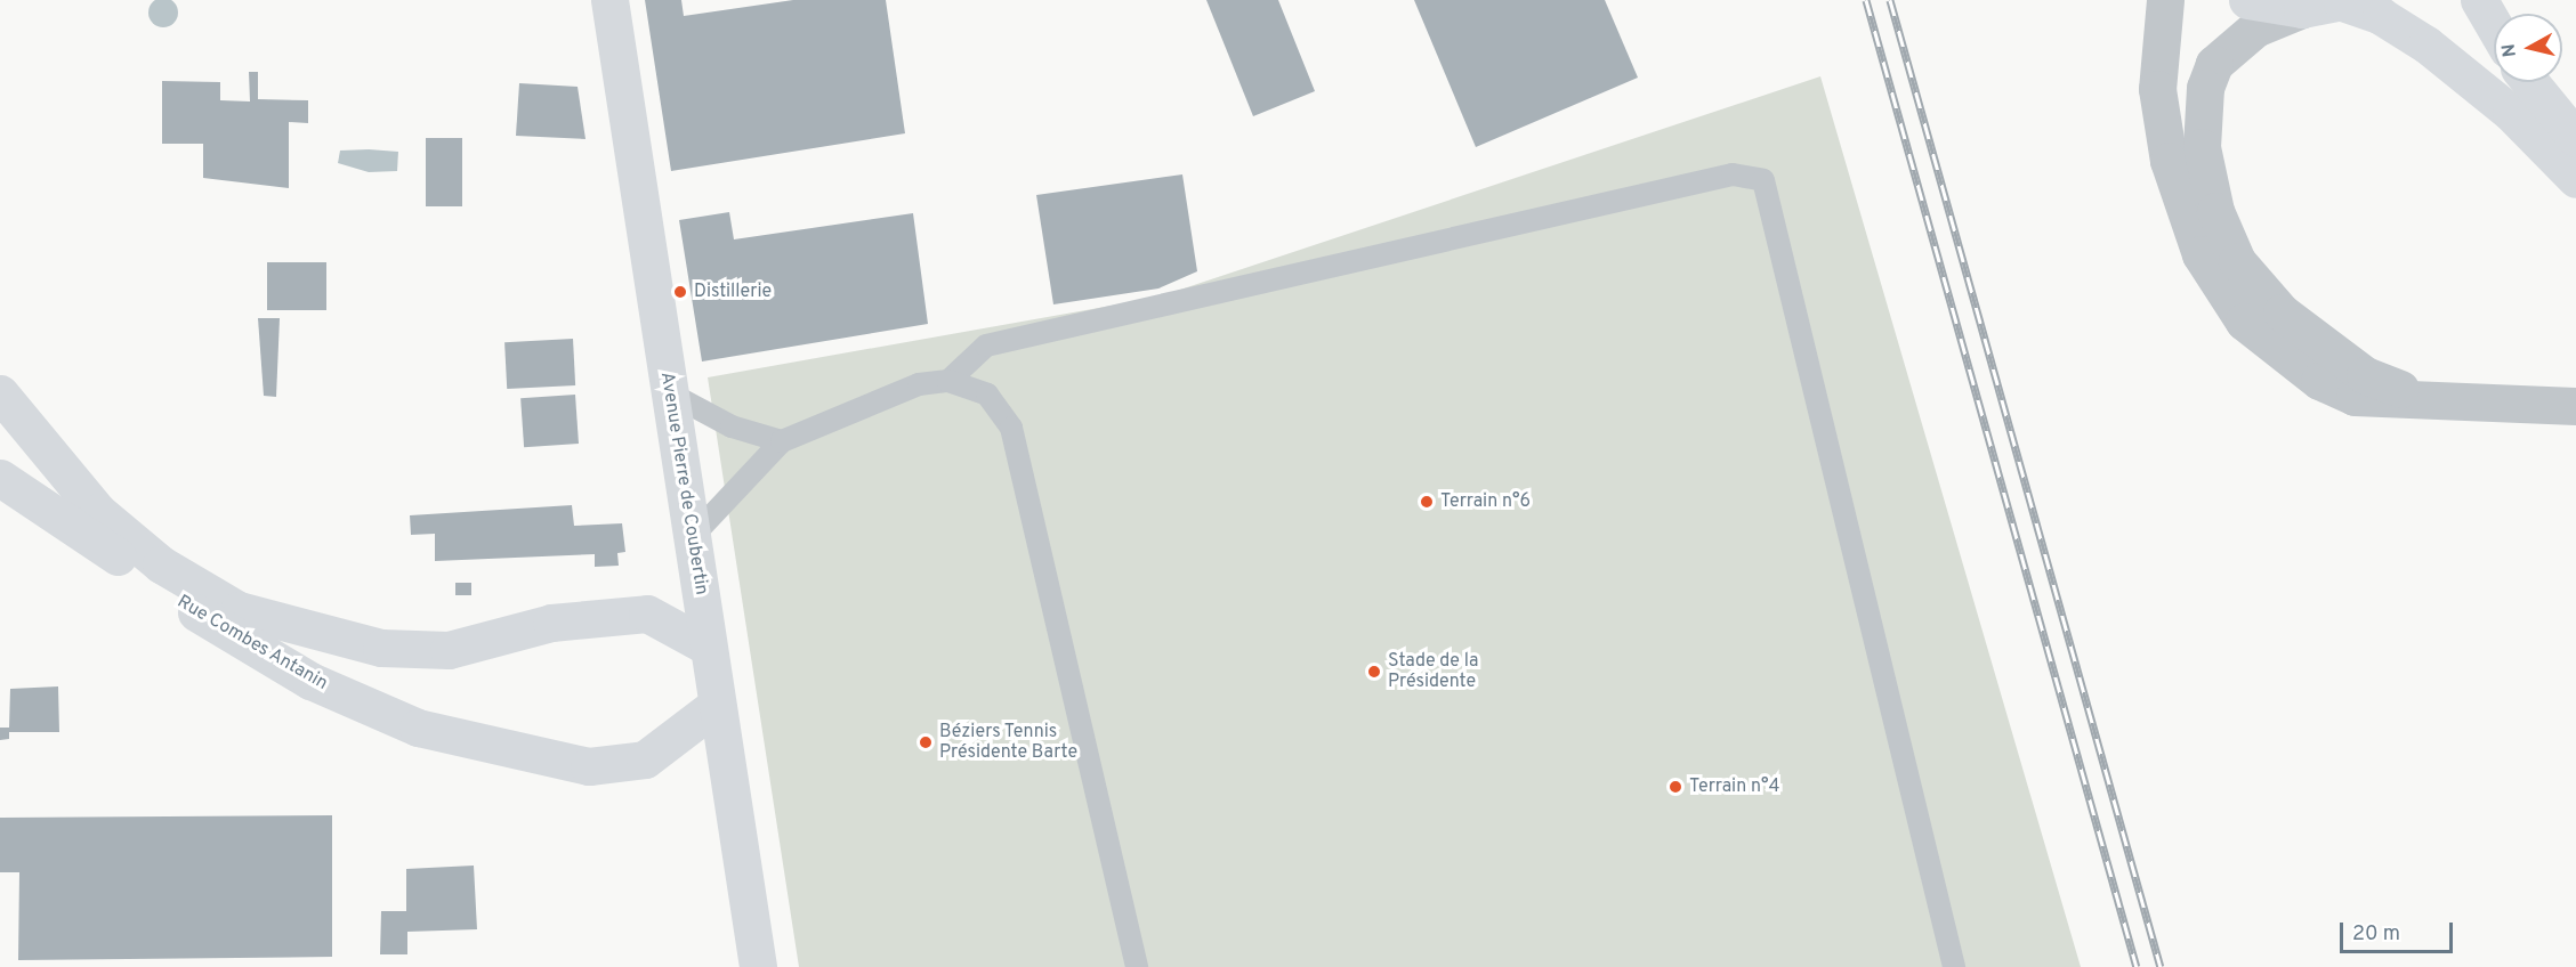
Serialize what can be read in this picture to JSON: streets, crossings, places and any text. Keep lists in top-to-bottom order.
{
  "streets": {
    "main road": ["Avenue Pierre de Coubertin", "Rue Combes Antanin"]
  },
  "crossings": [
    ["Avenue Pierre de Coubertin", "Rue Combes Antanin"]
  ],
  "places": [
    "Distillerie",
    "Terrain n°6",
    "Stade de la Présidente",
    "Béziers Tennis Présidente Barte",
    "Terrain n°4"
  ],
  "scale_bar": "20 m",
  "north": "left"
}
